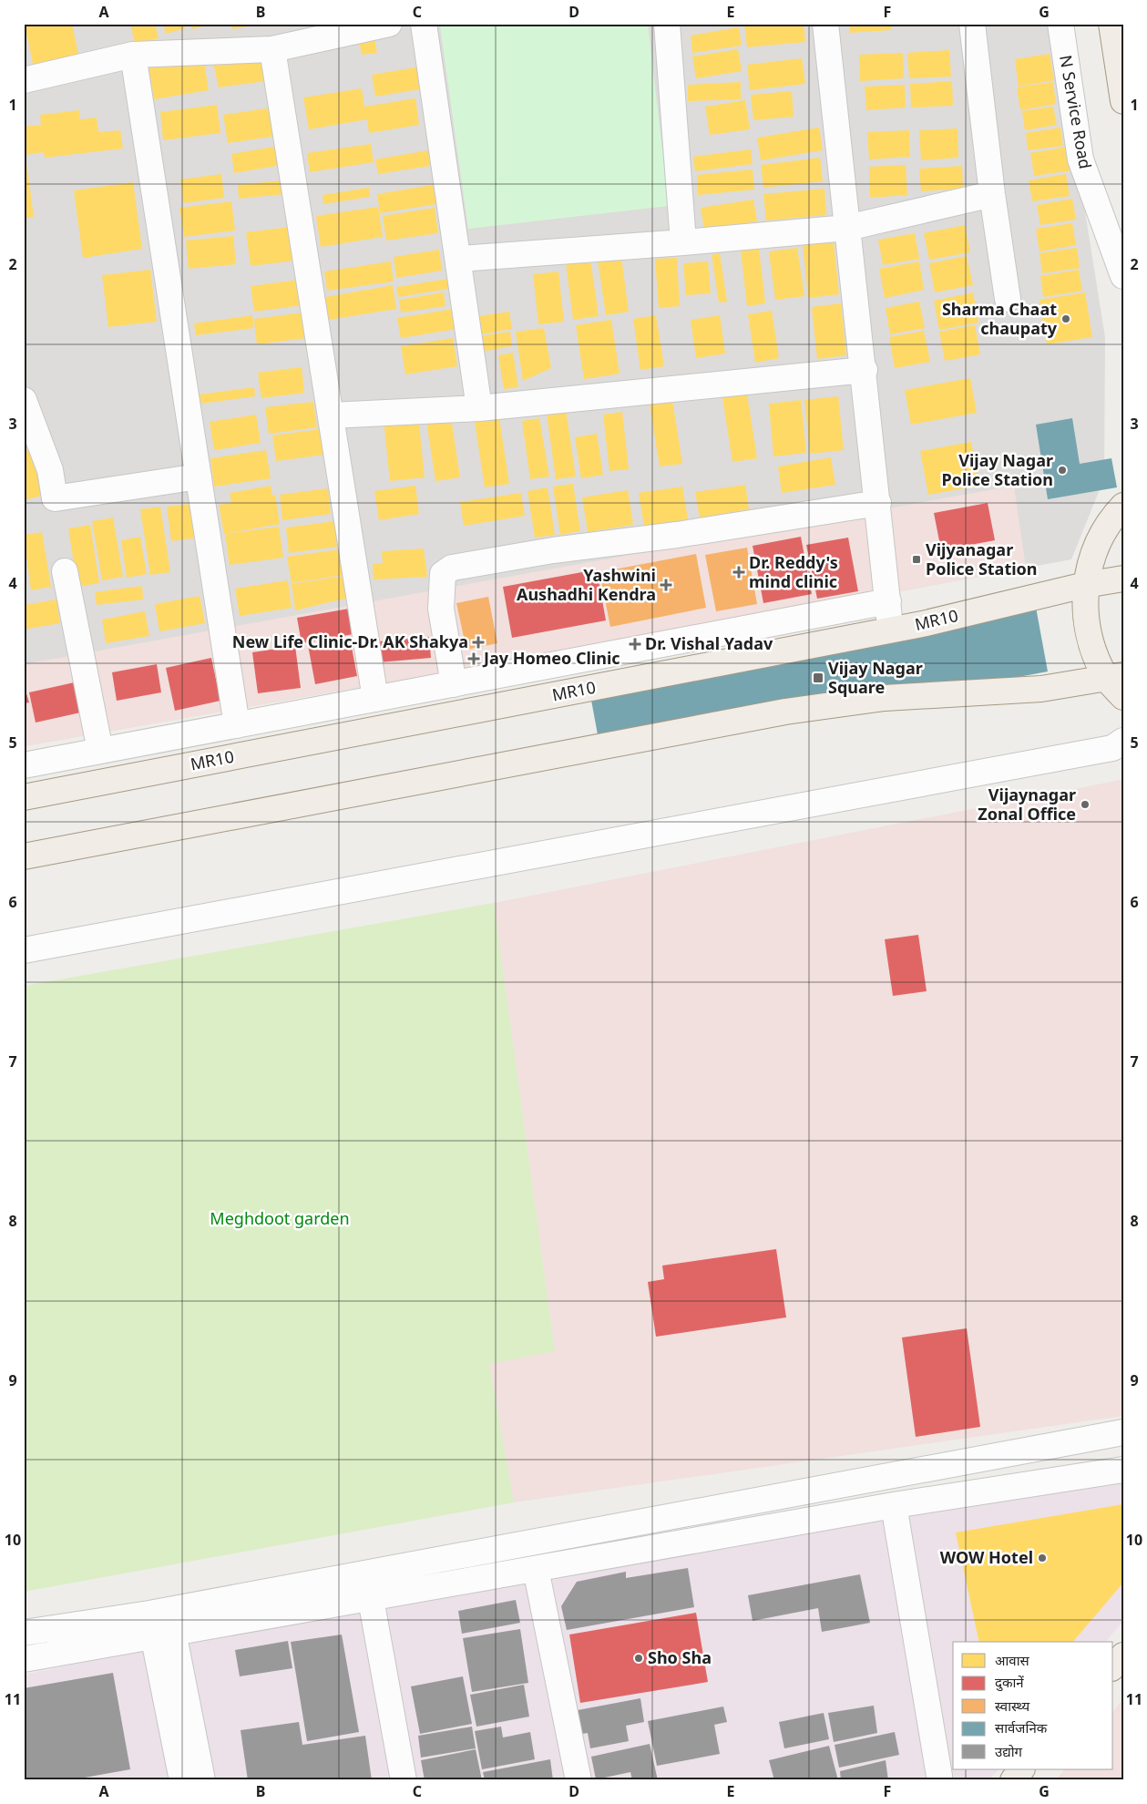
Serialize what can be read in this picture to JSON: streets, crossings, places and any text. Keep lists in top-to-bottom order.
{
  "streets": {
    "main road": ["MR10"],
    "street": ["N Service Road"]
  },
  "parks": ["Meghdoot garden"],
  "places": {
    "other": [
      "Sharma Chaat chaupaty",
      "Vijay Nagar Police Station",
      "Vijaynagar Zonal Office",
      "WOW Hotel",
      "Sho Sha"
    ],
    "transit": ["Vijyanagar Police Station", "Vijay Nagar Square"],
    "health": [
      "Dr. Reddy's mind clinic",
      "Yashwini Aushadhi Kendra",
      "New Life Clinic-Dr. AK Shakya",
      "Dr. Vishal Yadav",
      "Jay Homeo Clinic"
    ]
  },
  "legend": [
    "आवास",
    "दुकानें",
    "स्वास्थ्य",
    "सार्वजनिक",
    "उद्योग"
  ],
  "grid": {
    "columns": [
      "A",
      "B",
      "C",
      "D",
      "E",
      "F",
      "G"
    ],
    "rows": [
      "1",
      "2",
      "3",
      "4",
      "5",
      "6",
      "7",
      "8",
      "9",
      "10",
      "11"
    ]
  }
}
